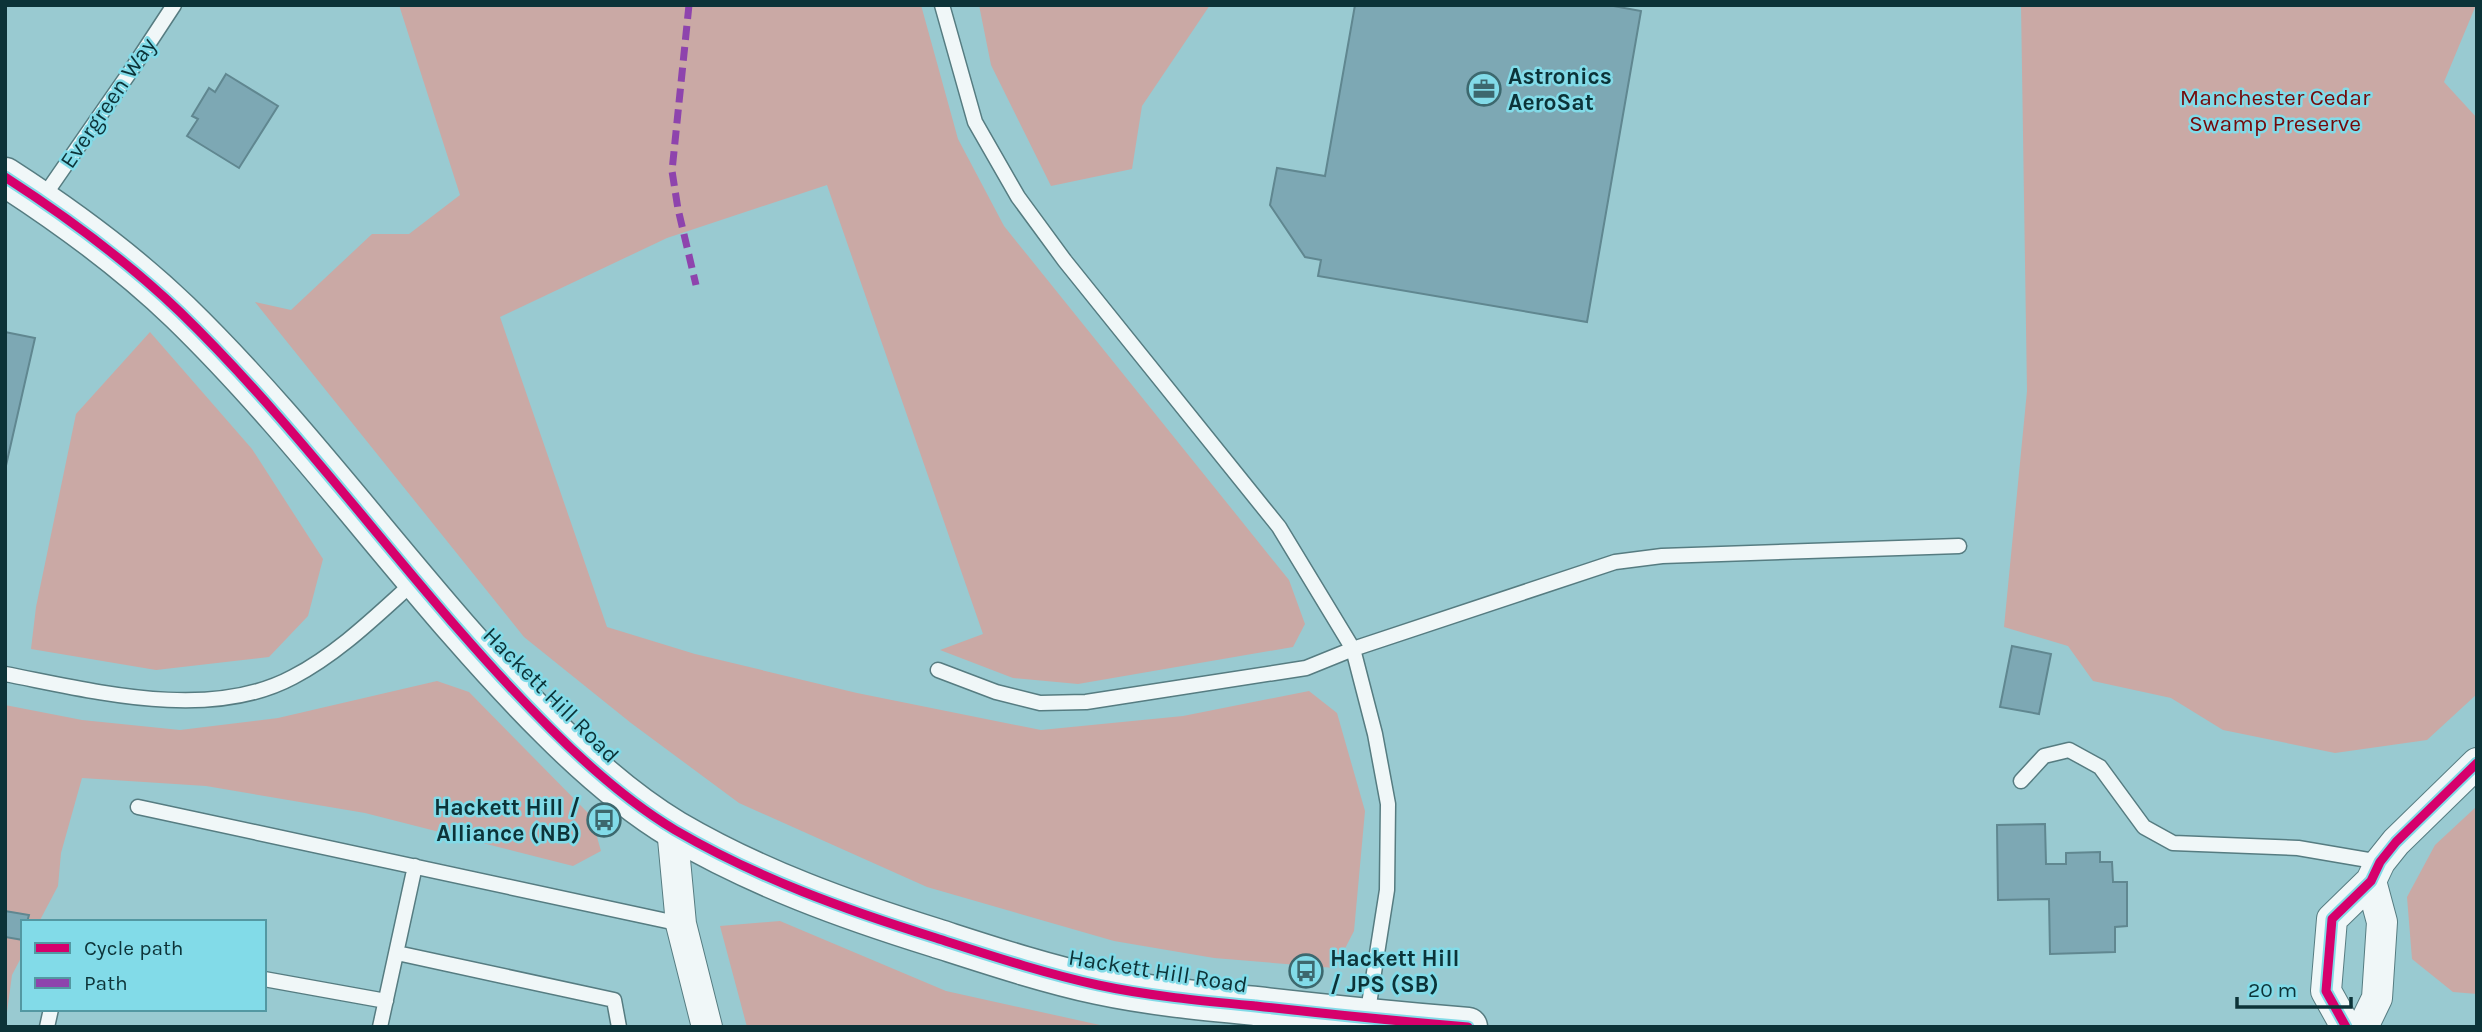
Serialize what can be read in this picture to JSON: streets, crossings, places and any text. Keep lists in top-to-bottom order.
{
  "streets": {
    "street": ["Hackett Hill Road"],
    "lane": ["Evergreen Way"]
  },
  "crossings": [
    ["Evergreen Way", "Hackett Hill Road"]
  ],
  "parks": ["Manchester Cedar Swamp Preserve"],
  "places": {
    "office": ["Astronics AeroSat"],
    "bus stop": ["Hackett Hill / Alliance (NB)", "Hackett Hill / JPS (SB)"]
  },
  "legend": ["Cycle path", "Path"],
  "scale_bar": "20 m"
}
